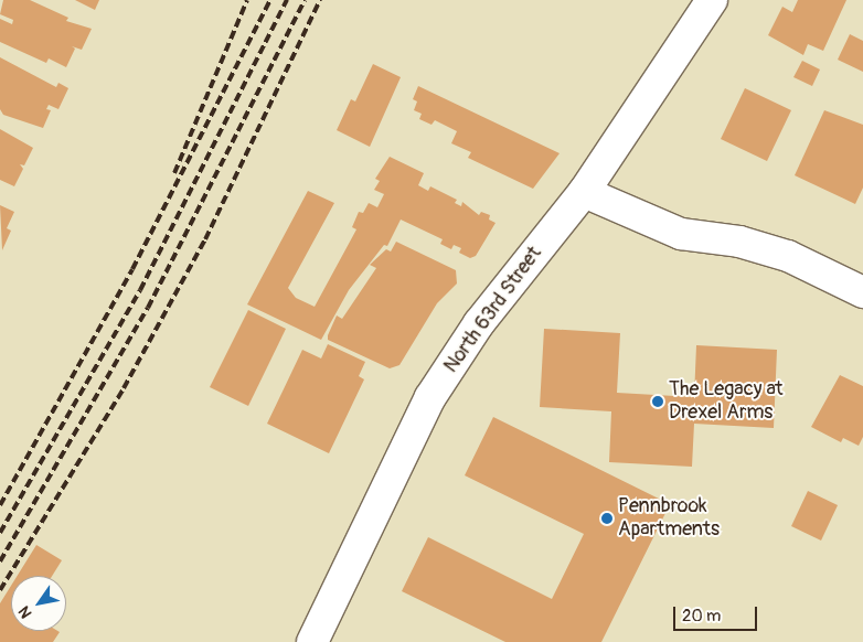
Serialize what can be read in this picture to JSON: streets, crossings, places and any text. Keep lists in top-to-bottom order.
{
  "streets": {
    "main road": ["North 63rd Street"]
  },
  "places": ["The Legacy at Drexel Arms", "Pennbrook Apartments"],
  "scale_bar": "20 m",
  "north": "bottom left"
}
